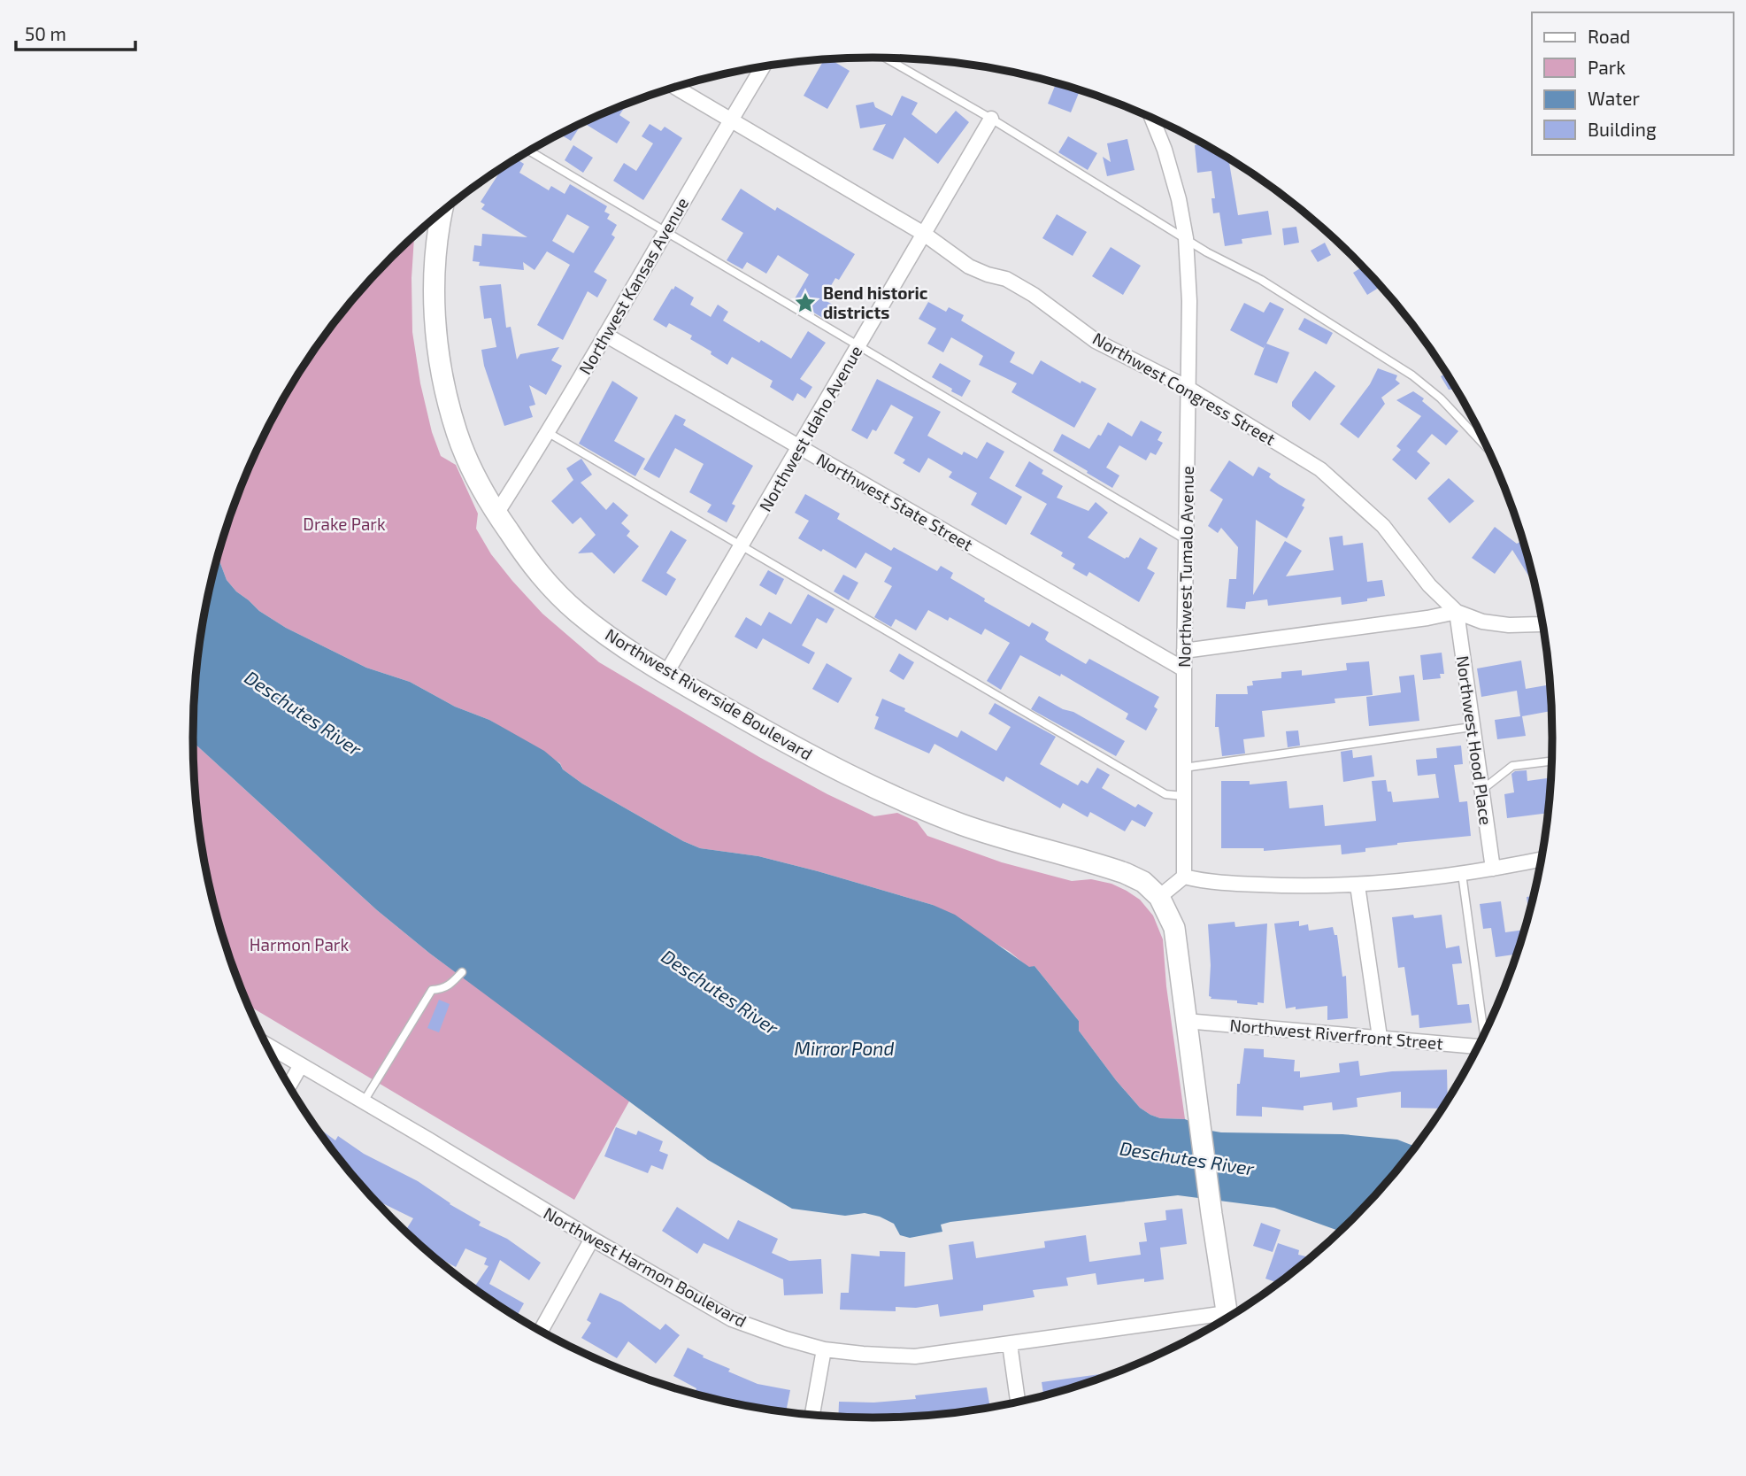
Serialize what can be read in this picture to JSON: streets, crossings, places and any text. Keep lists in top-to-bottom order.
{
  "streets": {
    "street": [
      "Northwest Kansas Avenue",
      "Northwest Congress Street",
      "Northwest Idaho Avenue",
      "Northwest State Street",
      "Northwest Tumalo Avenue",
      "Northwest Riverside Boulevard",
      "Northwest Hood Place",
      "Northwest Riverfront Street",
      "Northwest Harmon Boulevard"
    ]
  },
  "crossings": [
    ["Northwest Kansas Avenue", "Northwest Congress Street"],
    ["Northwest Kansas Avenue", "Northwest State Street"],
    ["Northwest Kansas Avenue", "Northwest Riverside Boulevard"],
    ["Northwest Congress Street", "Northwest Idaho Avenue"],
    ["Northwest Congress Street", "Northwest Tumalo Avenue"],
    ["Northwest Congress Street", "Northwest Hood Place"],
    ["Northwest Idaho Avenue", "Northwest State Street"],
    ["Northwest Idaho Avenue", "Northwest Riverside Boulevard"],
    ["Northwest State Street", "Northwest Tumalo Avenue"]
  ],
  "water": ["Deschutes River", "Mirror Pond"],
  "parks": ["Drake Park", "Harmon Park"],
  "places": {
    "place": ["Bend historic districts"]
  },
  "legend": [
    "Road",
    "Park",
    "Water",
    "Building"
  ],
  "scale_bar": "50 m"
}
